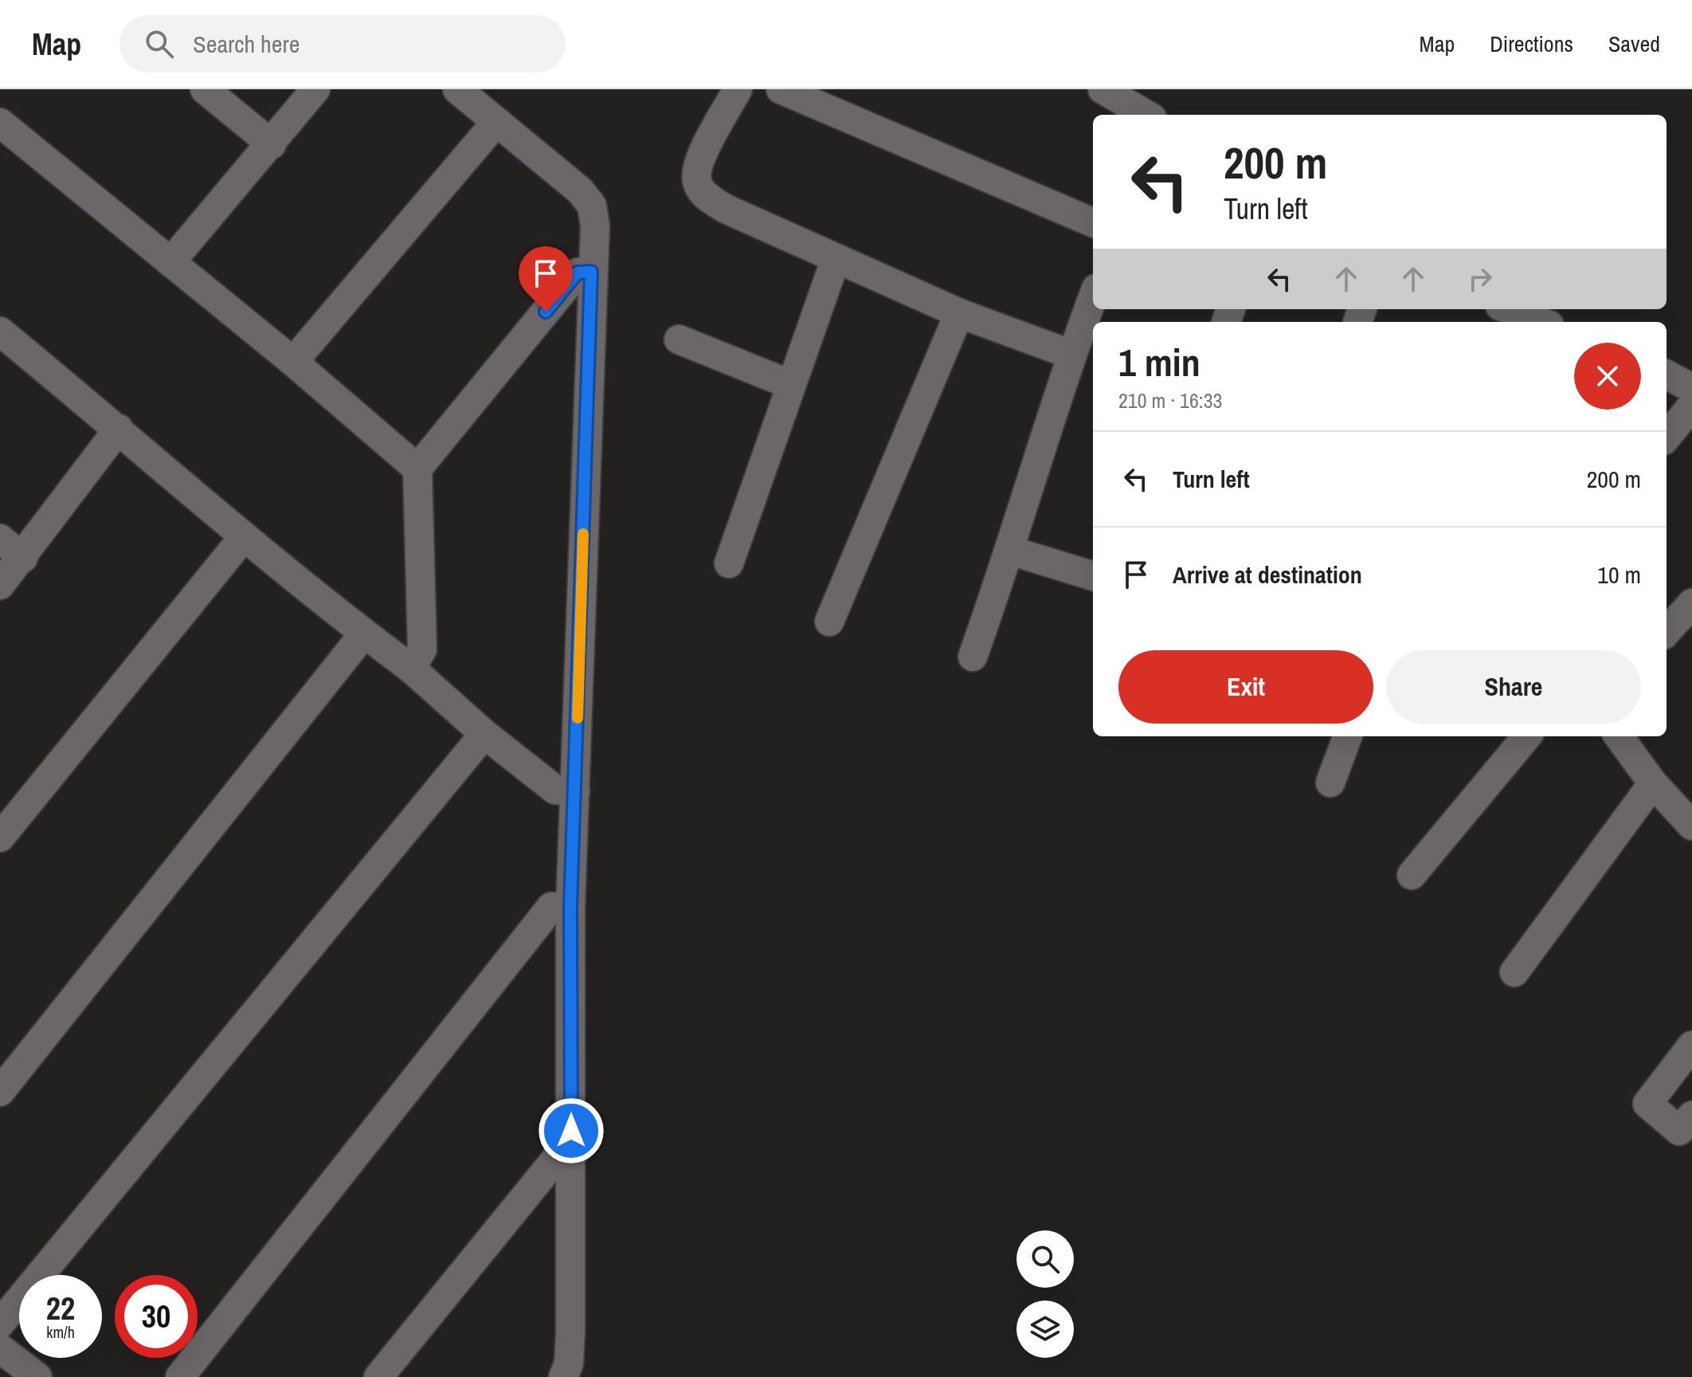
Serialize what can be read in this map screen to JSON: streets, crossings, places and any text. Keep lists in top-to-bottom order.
{
  "page": {
    "header": "Map",
    "search": "Search here",
    "nav": ["Map", "Directions", "Saved"],
    "turn": ["200 m", "Turn left"],
    "heading": ["1 min", "210 m · 16:33"],
    "list": [
      {
        "name": "Turn left",
        "value": "200 m"
      },
      {
        "name": "Arrive at destination",
        "value": "10 m"
      }
    ],
    "buttons": ["Exit", "Share"],
    "speed": "22 km/h",
    "limit": "30"
  }
}
